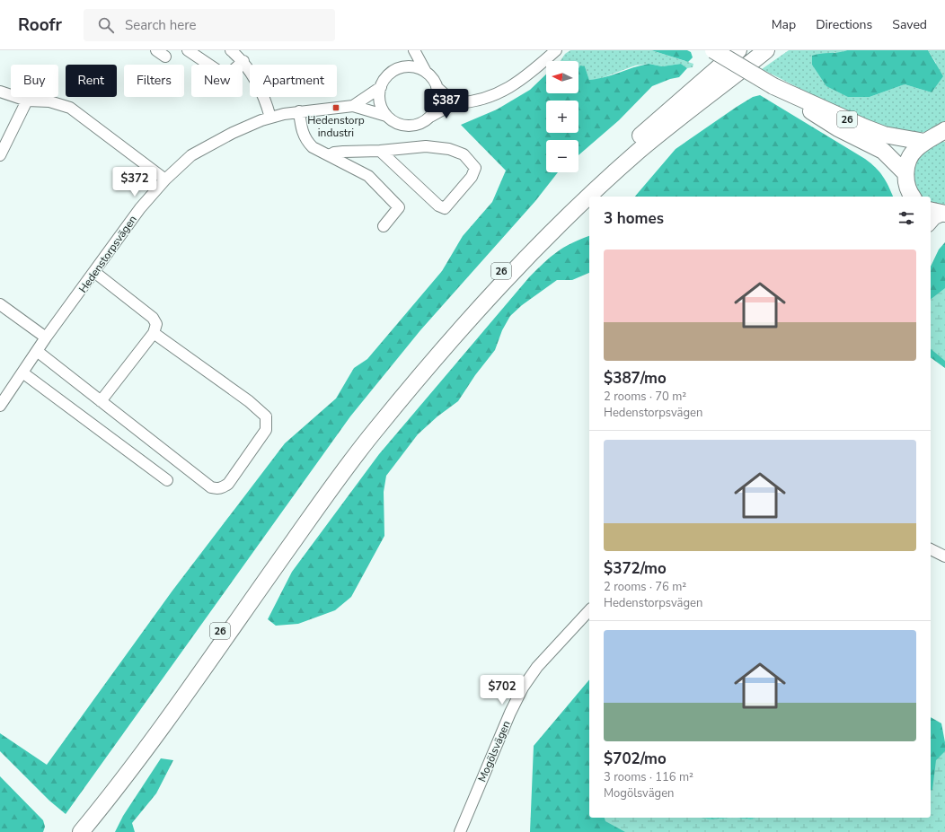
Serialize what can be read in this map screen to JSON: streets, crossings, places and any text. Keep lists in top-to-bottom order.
{
  "streets": {
    "highway": ["26"],
    "street": ["Hedenstorpsvägen", "Mogölsvägen"]
  },
  "places": {
    "transit": ["Hedenstorp industri"]
  },
  "north": "left",
  "page": {
    "header": "Roofr",
    "search": "Search here",
    "nav": ["Map", "Directions", "Saved"],
    "map_buttons": ["+", "−"],
    "chip": [
      "Buy",
      "Rent",
      "Filters",
      "New",
      "Apartment"
    ],
    "price": ["$387", "$372", "$702"],
    "heading": "3 homes",
    "list": [
      {
        "name": "$387/mo",
        "note": "2 rooms · 70 m² · Hedenstorpsvägen"
      },
      {
        "name": "$372/mo",
        "note": "2 rooms · 76 m² · Hedenstorpsvägen"
      },
      {
        "name": "$702/mo",
        "note": "3 rooms · 116 m² · Mogölsvägen"
      }
    ]
  }
}
